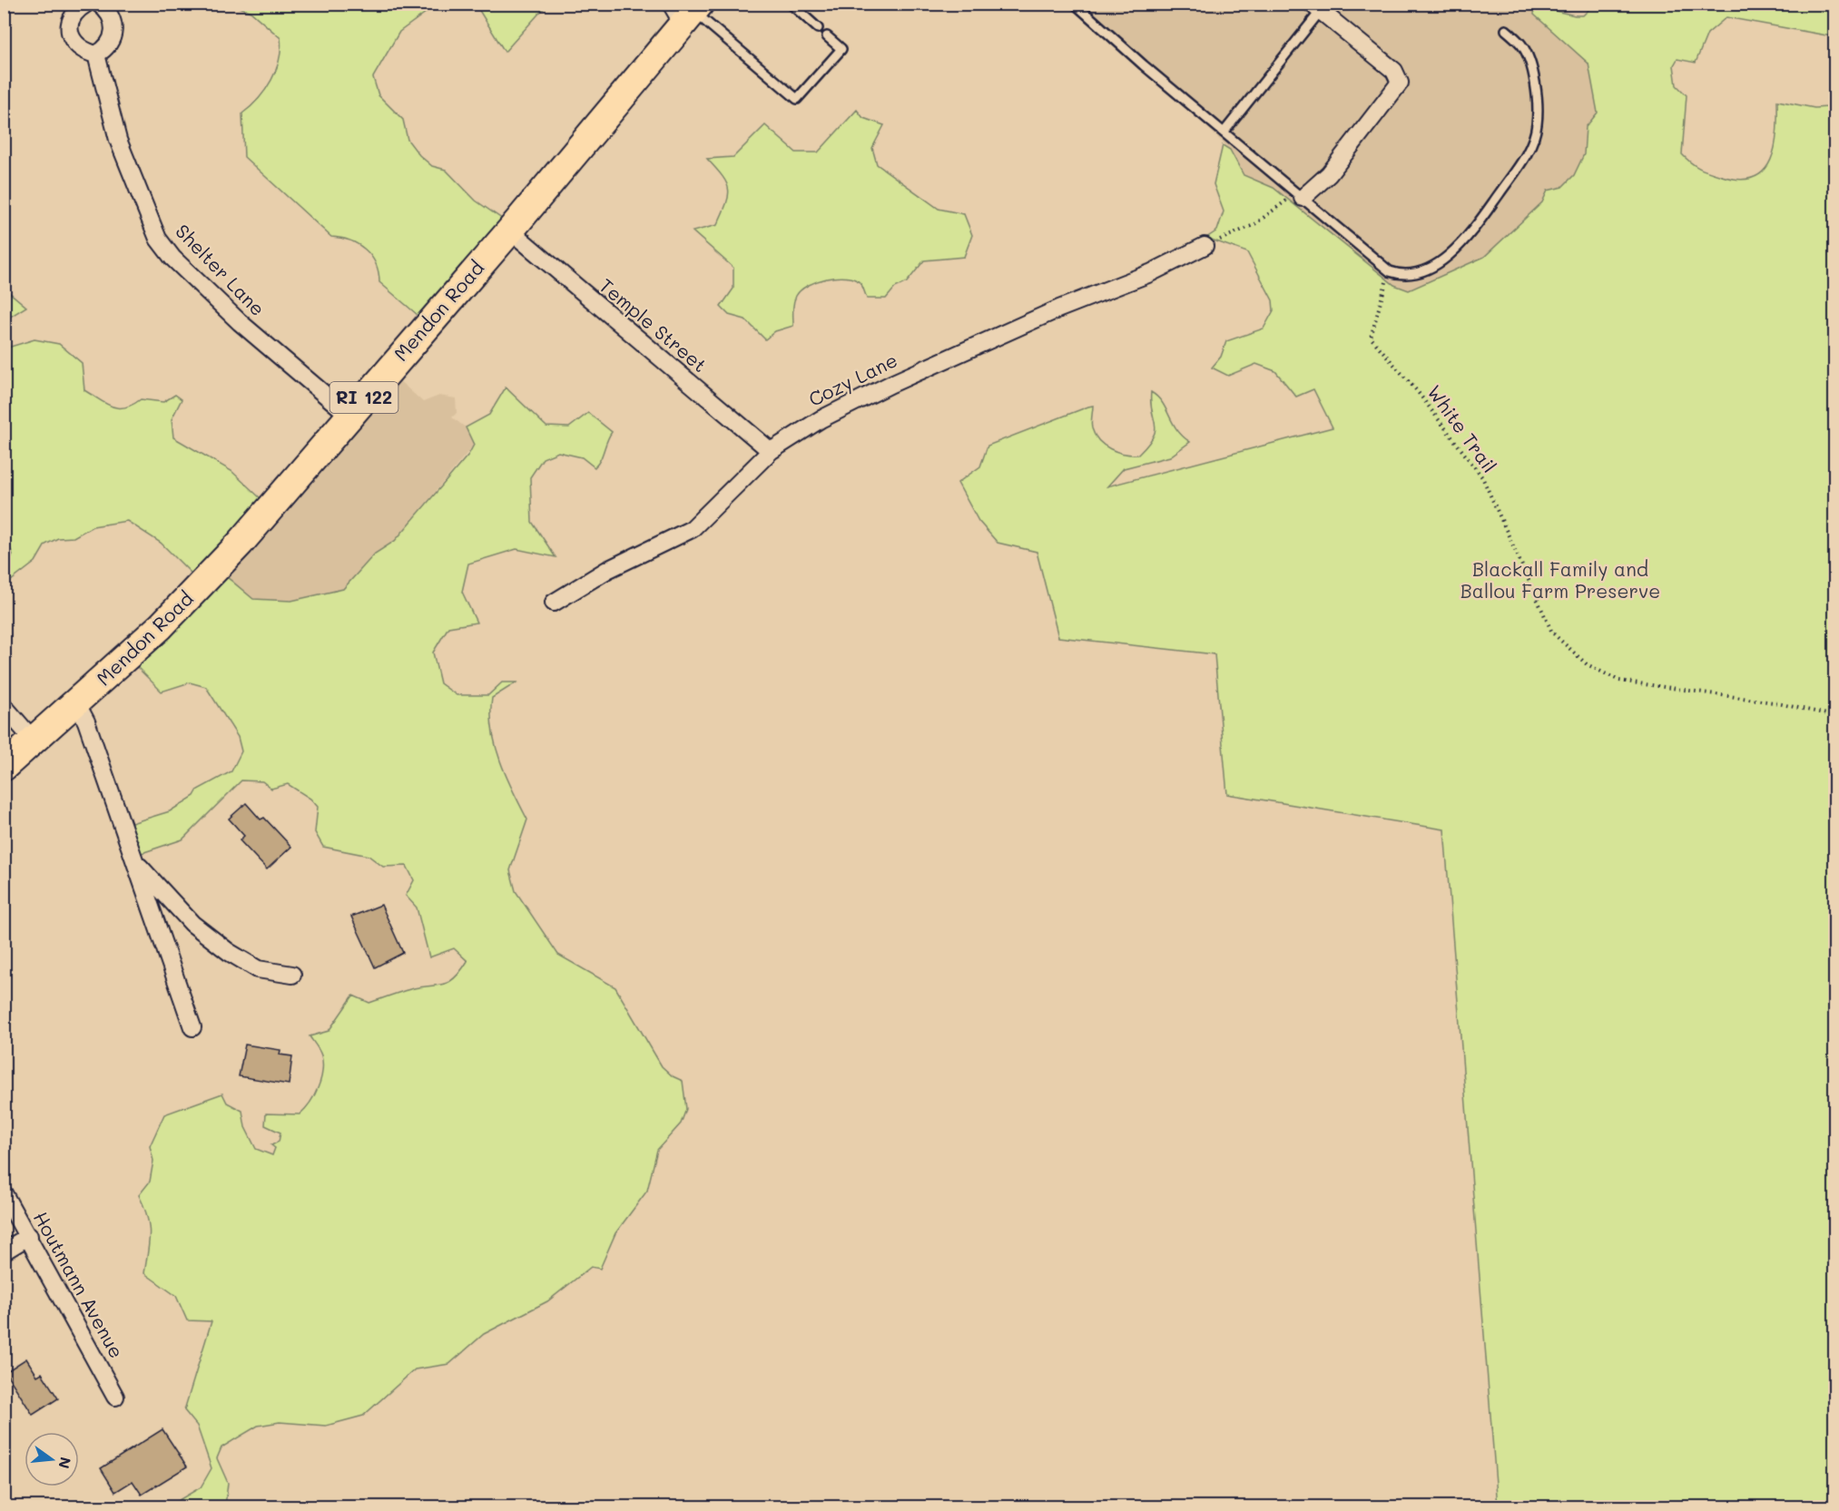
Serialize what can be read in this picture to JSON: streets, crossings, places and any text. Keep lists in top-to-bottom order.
{
  "streets": {
    "main road": ["Mendon Road", "RI 122"],
    "street": [
      "Shelter Lane",
      "Temple Street",
      "Cozy Lane",
      "Houtmann Avenue"
    ],
    "path": ["White Trail"]
  },
  "crossings": [
    ["Shelter Lane", "Mendon Road"],
    ["Mendon Road", "Temple Street"],
    ["Temple Street", "Cozy Lane"]
  ],
  "parks": ["Blackall Family and Ballou Farm Preserve"],
  "north": "right"
}
